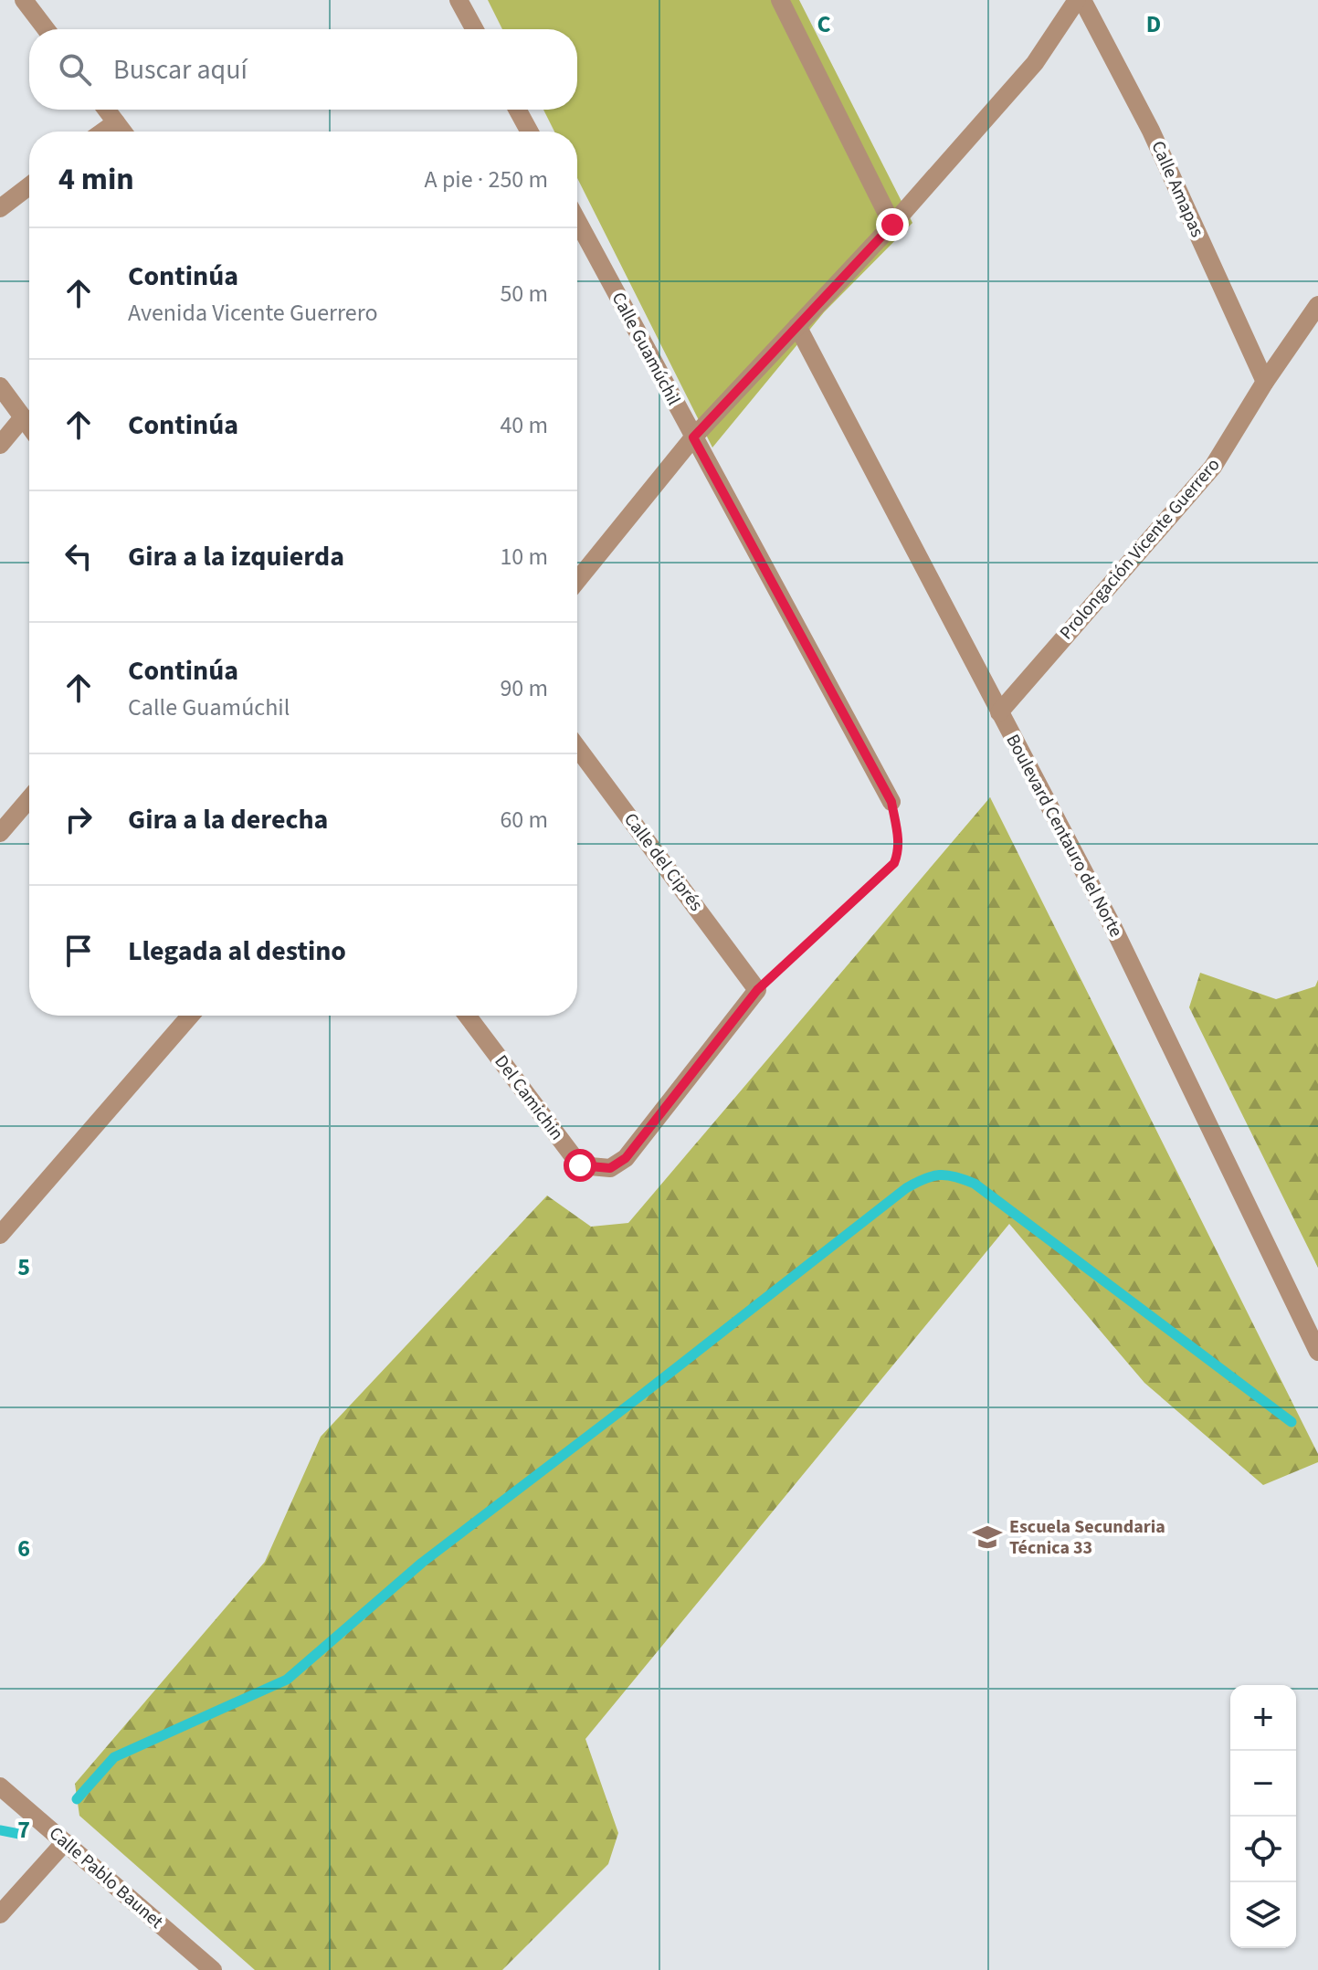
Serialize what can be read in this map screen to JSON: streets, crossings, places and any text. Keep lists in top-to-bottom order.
{
  "streets": {
    "street": [
      "Calle Amapas",
      "Calle Guamúchil",
      "Prolongación Vicente Guerrero",
      "Boulevard Centauro del Norte",
      "Calle del Ciprés",
      "Del Camichin",
      "Calle Pablo Baunet"
    ]
  },
  "crossings": [
    ["Calle Amapas", "Prolongación Vicente Guerrero"],
    ["Prolongación Vicente Guerrero", "Boulevard Centauro del Norte"],
    ["Calle del Ciprés", "Del Camichin"]
  ],
  "places": {
    "school or university": ["Escuela Secundaria Técnica 33"]
  },
  "page": {
    "search": "Buscar aquí",
    "heading": ["4 min", "A pie · 250 m"],
    "list": [
      ["Continúa", "Avenida Vicente Guerrero", "50 m"],
      ["Continúa", "40 m"],
      ["Gira a la izquierda", "10 m"],
      ["Continúa", "Calle Guamúchil", "90 m"],
      ["Gira a la derecha", "60 m"],
      "Llegada al destino"
    ],
    "map_buttons": ["+", "−"]
  },
  "grid": {
    "columns": ["C", "D"],
    "rows": ["5", "6", "7"]
  }
}
